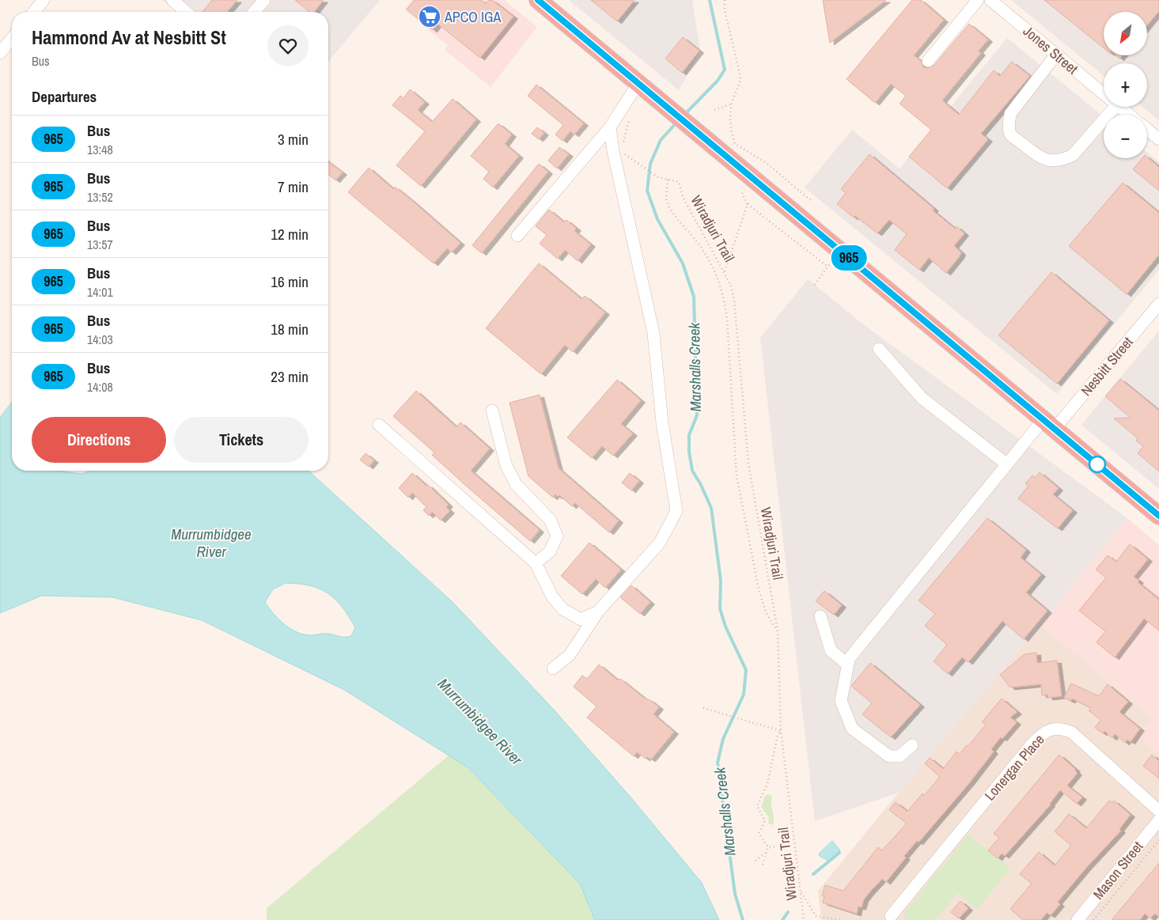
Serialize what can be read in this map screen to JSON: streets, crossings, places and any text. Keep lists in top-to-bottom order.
{
  "streets": {
    "street": [
      "Jones Street",
      "Nesbitt Street",
      "Lonergan Place",
      "Mason Street"
    ],
    "path": ["Wiradjuri Trail"]
  },
  "water": ["Marshalls Creek", "Murrumbidgee River"],
  "places": {
    "supermarket": ["APCO IGA"]
  },
  "lines": ["bus line 965"],
  "north": "bottom left",
  "page": {
    "on_map": "965",
    "map_buttons": ["+", "−"],
    "heading": [
      ["Hammond Av at Nesbitt St", "Bus"],
      "Departures"
    ],
    "list": [
      {
        "mark": "965",
        "name": "Bus",
        "note": "13:48",
        "value": "3 min"
      },
      {
        "mark": "965",
        "name": "Bus",
        "note": "13:52",
        "value": "7 min"
      },
      {
        "mark": "965",
        "name": "Bus",
        "note": "13:57",
        "value": "12 min"
      },
      {
        "mark": "965",
        "name": "Bus",
        "note": "14:01",
        "value": "16 min"
      },
      {
        "mark": "965",
        "name": "Bus",
        "note": "14:03",
        "value": "18 min"
      },
      {
        "mark": "965",
        "name": "Bus",
        "note": "14:08",
        "value": "23 min"
      }
    ],
    "buttons": ["Directions", "Tickets"]
  }
}
